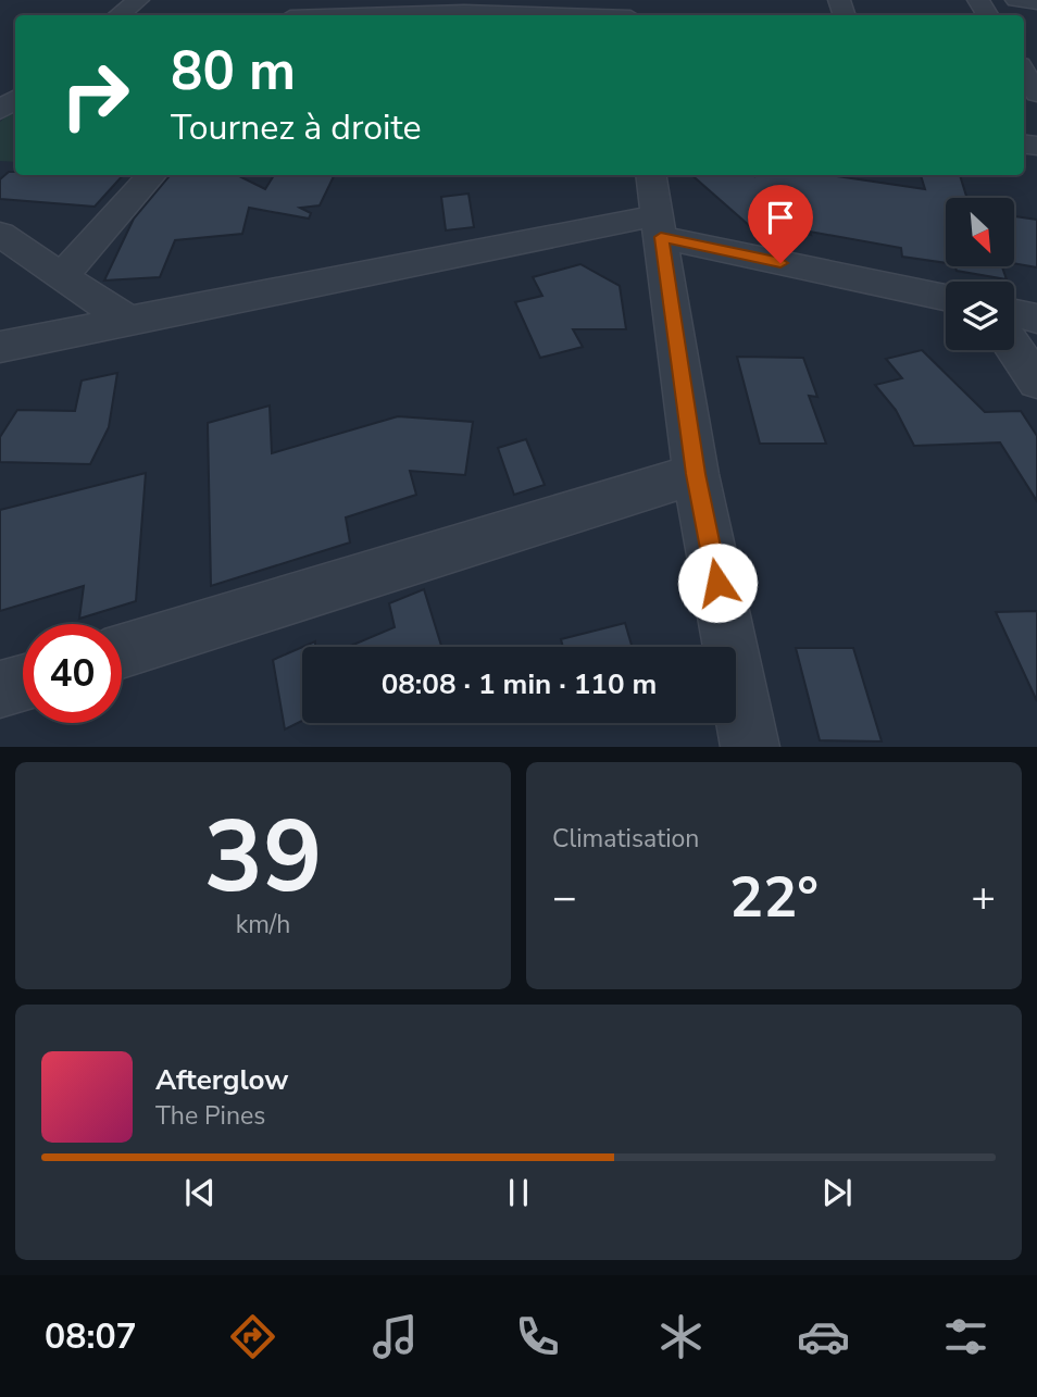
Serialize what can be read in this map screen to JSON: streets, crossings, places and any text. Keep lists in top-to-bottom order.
{
  "north": "bottom right",
  "page": {
    "turn": ["80 m", "Tournez à droite"],
    "limit": "40",
    "trip": "08:08 · 1 min · 110 m",
    "tile": [
      ["39", "km/h"],
      "Climatisation"
    ],
    "heat": ["−", "22°", "+"],
    "song": ["Afterglow", "The Pines"],
    "tabs": "08:07"
  }
}
